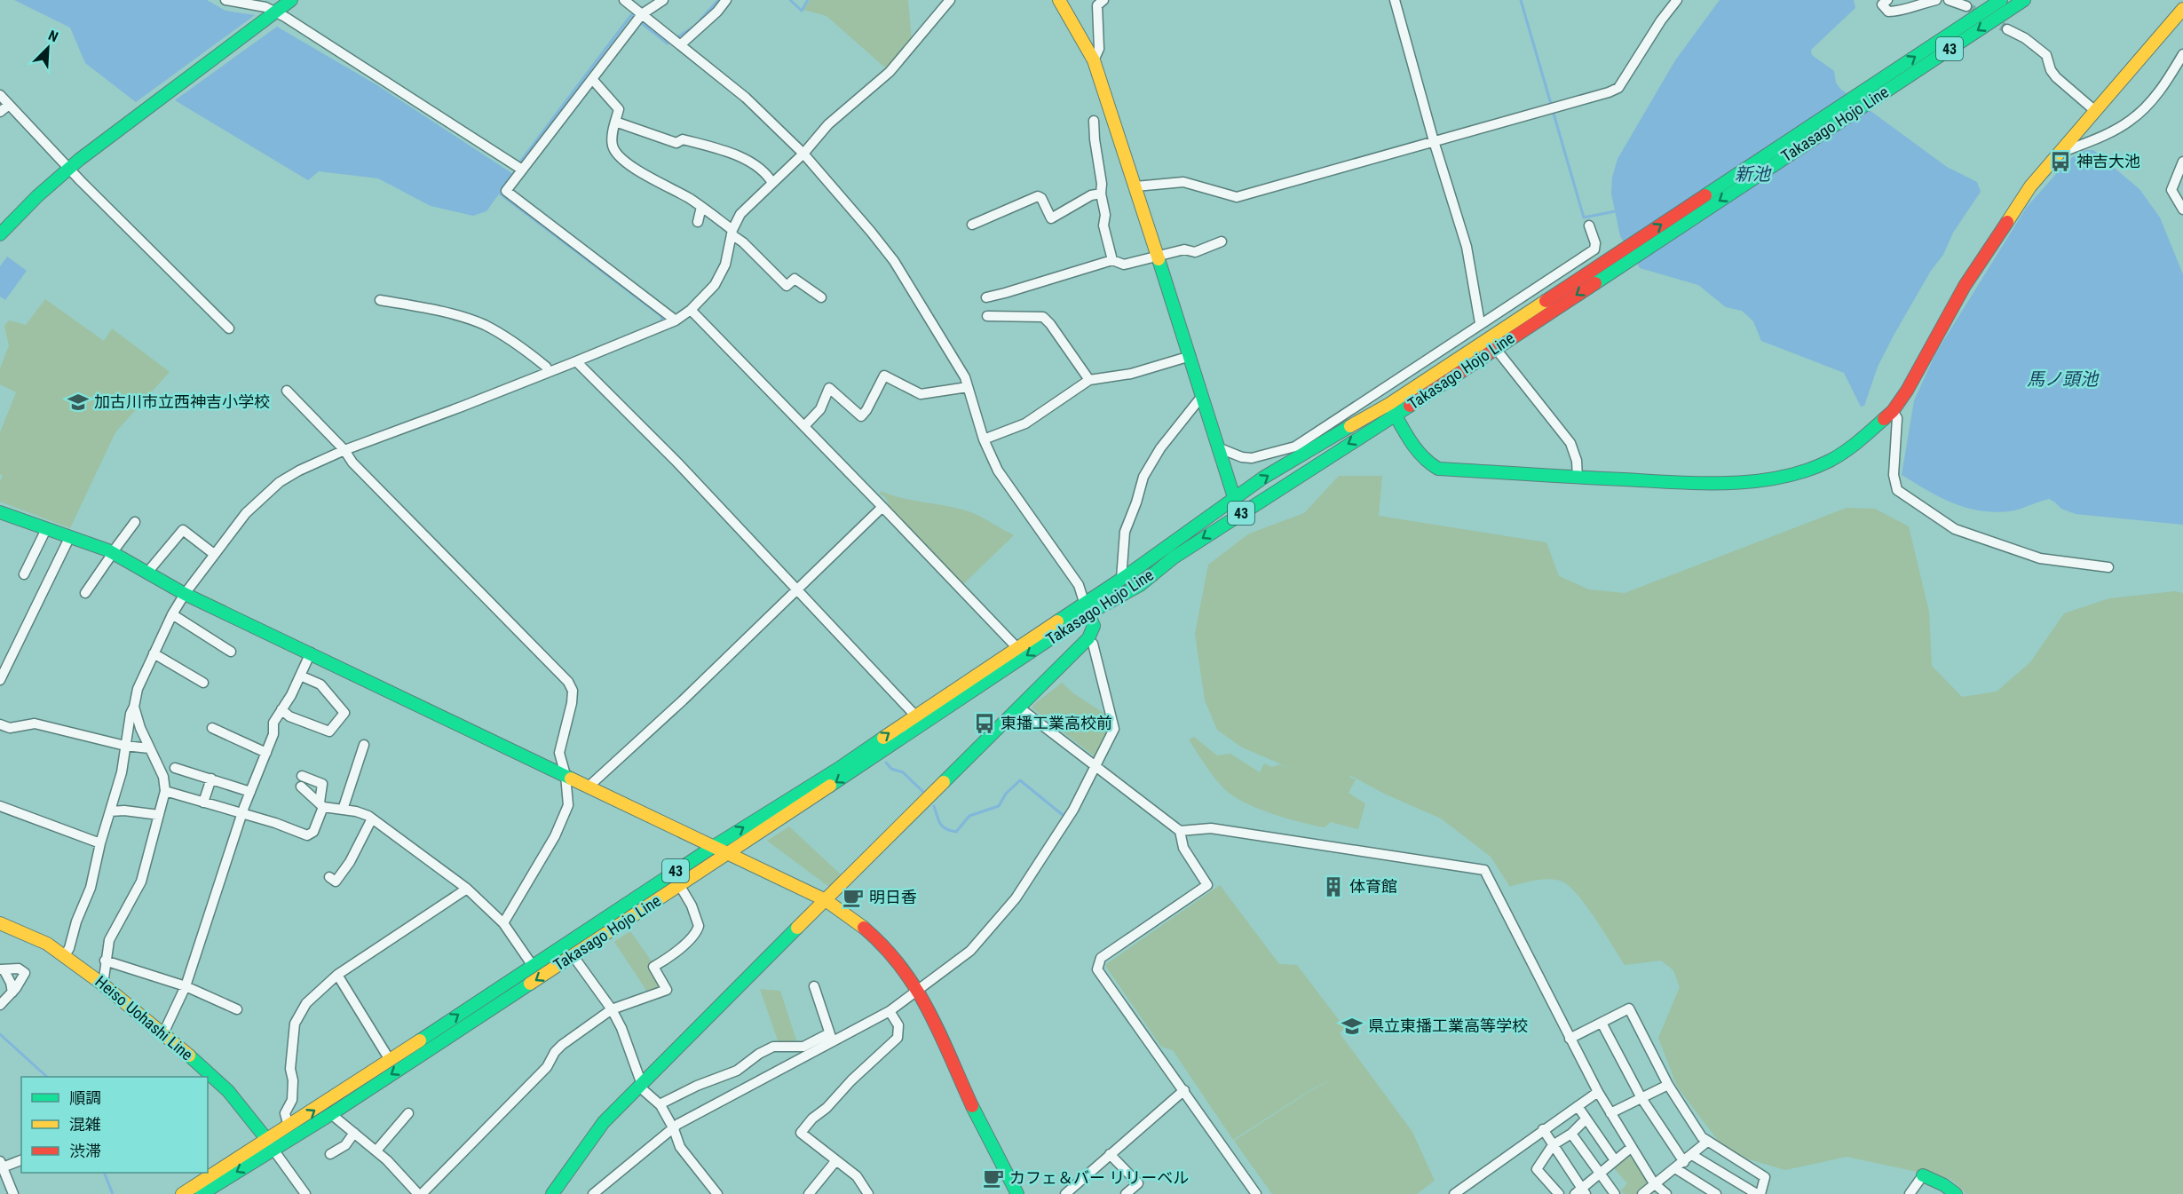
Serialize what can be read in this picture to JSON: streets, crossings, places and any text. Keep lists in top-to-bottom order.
{
  "streets": {
    "main road": ["43", "Takasago Hojo Line", "Heiso Uohashi Line"]
  },
  "crossings": [
    ["Takasago Hojo Line", "Heiso Uohashi Line"]
  ],
  "water": ["新池", "馬ノ頭池"],
  "places": {
    "bus stop": ["神吉大池", "東播工業高校前"],
    "school or university": ["加古川市立西神吉小学校", "県立東播工業高等学校"],
    "building": ["体育館"],
    "cafe": ["明日香", "カフェ＆バー リリーベル"]
  },
  "legend": ["順調", "混雑", "渋滞"],
  "north": "top right"
}
